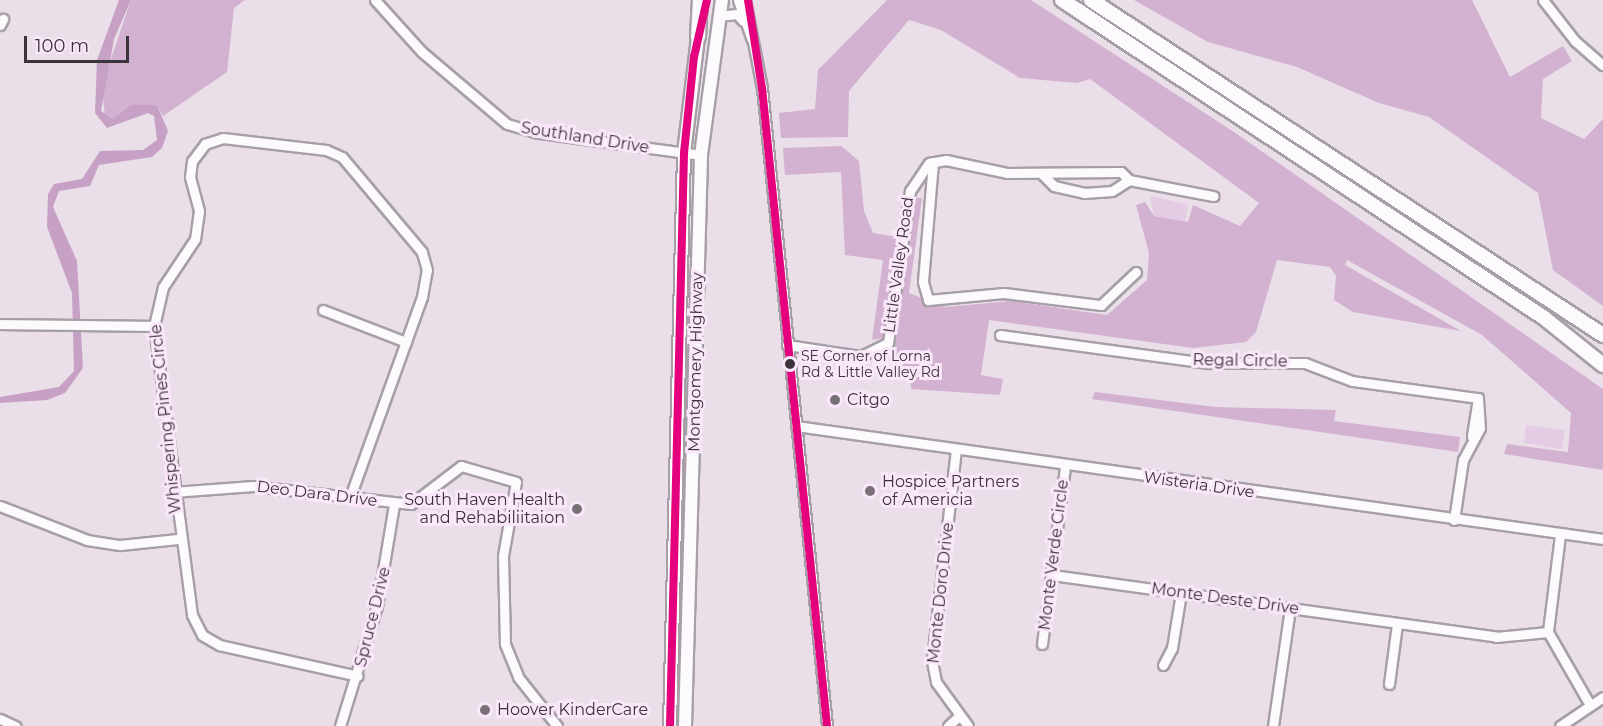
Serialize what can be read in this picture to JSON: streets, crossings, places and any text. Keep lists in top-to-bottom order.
{
  "streets": {
    "main road": ["Montgomery Highway"],
    "street": [
      "Southland Drive",
      "Little Valley Road",
      "Regal Circle",
      "Whispering Pines Circle",
      "Wisteria Drive",
      "Deo Dara Drive",
      "Monte Verde Circle",
      "Monte Doro Drive",
      "Monte Deste Drive",
      "Spruce Drive"
    ]
  },
  "crossings": [
    ["Southland Drive", "Montgomery Highway"],
    ["Regal Circle", "Wisteria Drive"],
    ["Whispering Pines Circle", "Deo Dara Drive"],
    ["Whispering Pines Circle", "Spruce Drive"],
    ["Wisteria Drive", "Monte Verde Circle"],
    ["Wisteria Drive", "Monte Doro Drive"],
    ["Deo Dara Drive", "Spruce Drive"],
    ["Monte Verde Circle", "Monte Deste Drive"]
  ],
  "places": [
    "SE Corner of Lorna Rd & Little Valley Rd",
    "Citgo",
    "Hospice Partners of Americia",
    "South Haven Health and Rehabiliitaion",
    "Hoover KinderCare"
  ],
  "scale_bar": "100 m"
}
